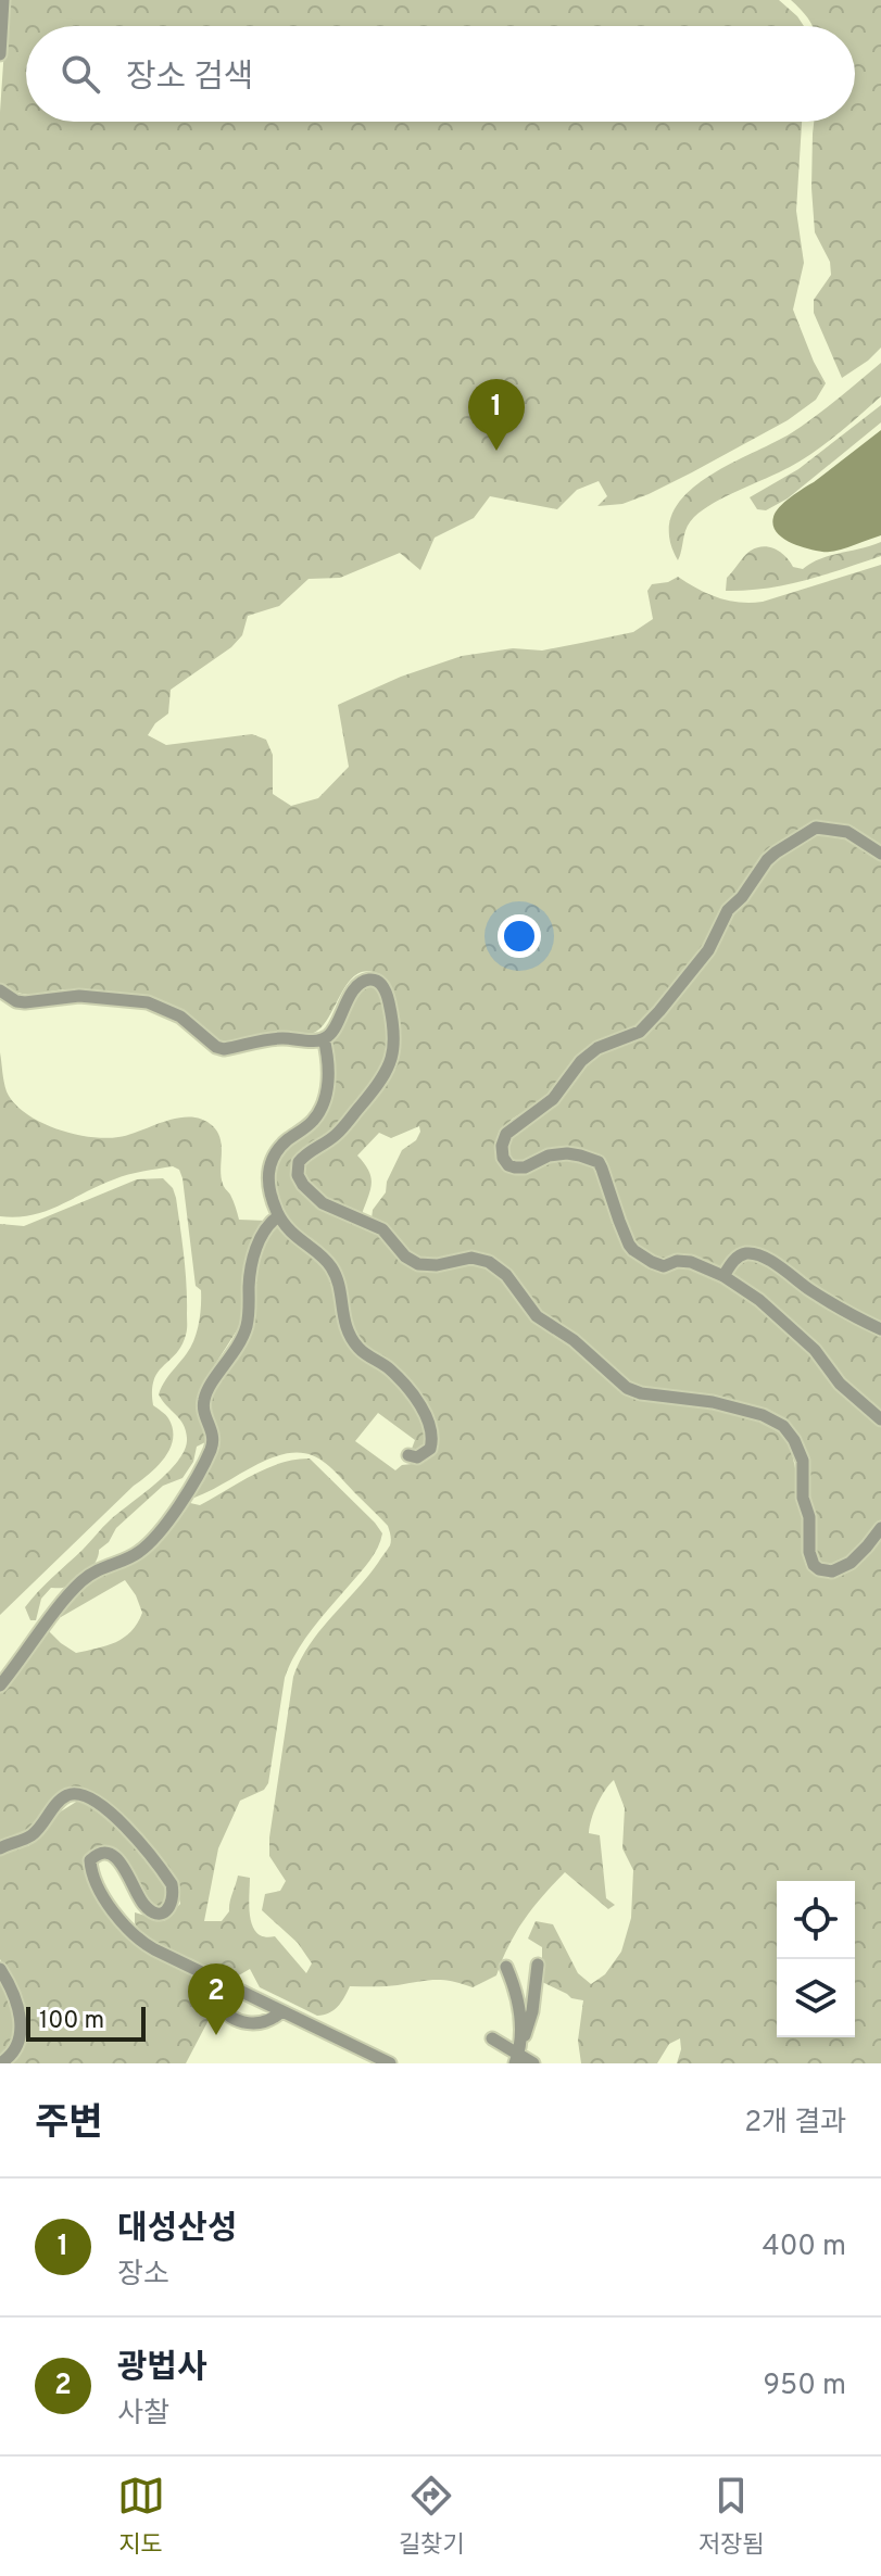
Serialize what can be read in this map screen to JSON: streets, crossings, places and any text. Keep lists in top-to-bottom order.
{
  "scale_bar": "100 m",
  "page": {
    "search": "장소 검색",
    "pins": ["1", "2"],
    "scale": "100 m",
    "heading": ["주변", "2개 결과"],
    "list": [
      {
        "mark": "1",
        "name": "대성산성",
        "note": "장소",
        "value": "400 m"
      },
      {
        "mark": "2",
        "name": "광법사",
        "note": "사찰",
        "value": "950 m"
      }
    ],
    "nav": ["지도", "길찾기", "저장됨"]
  }
}
